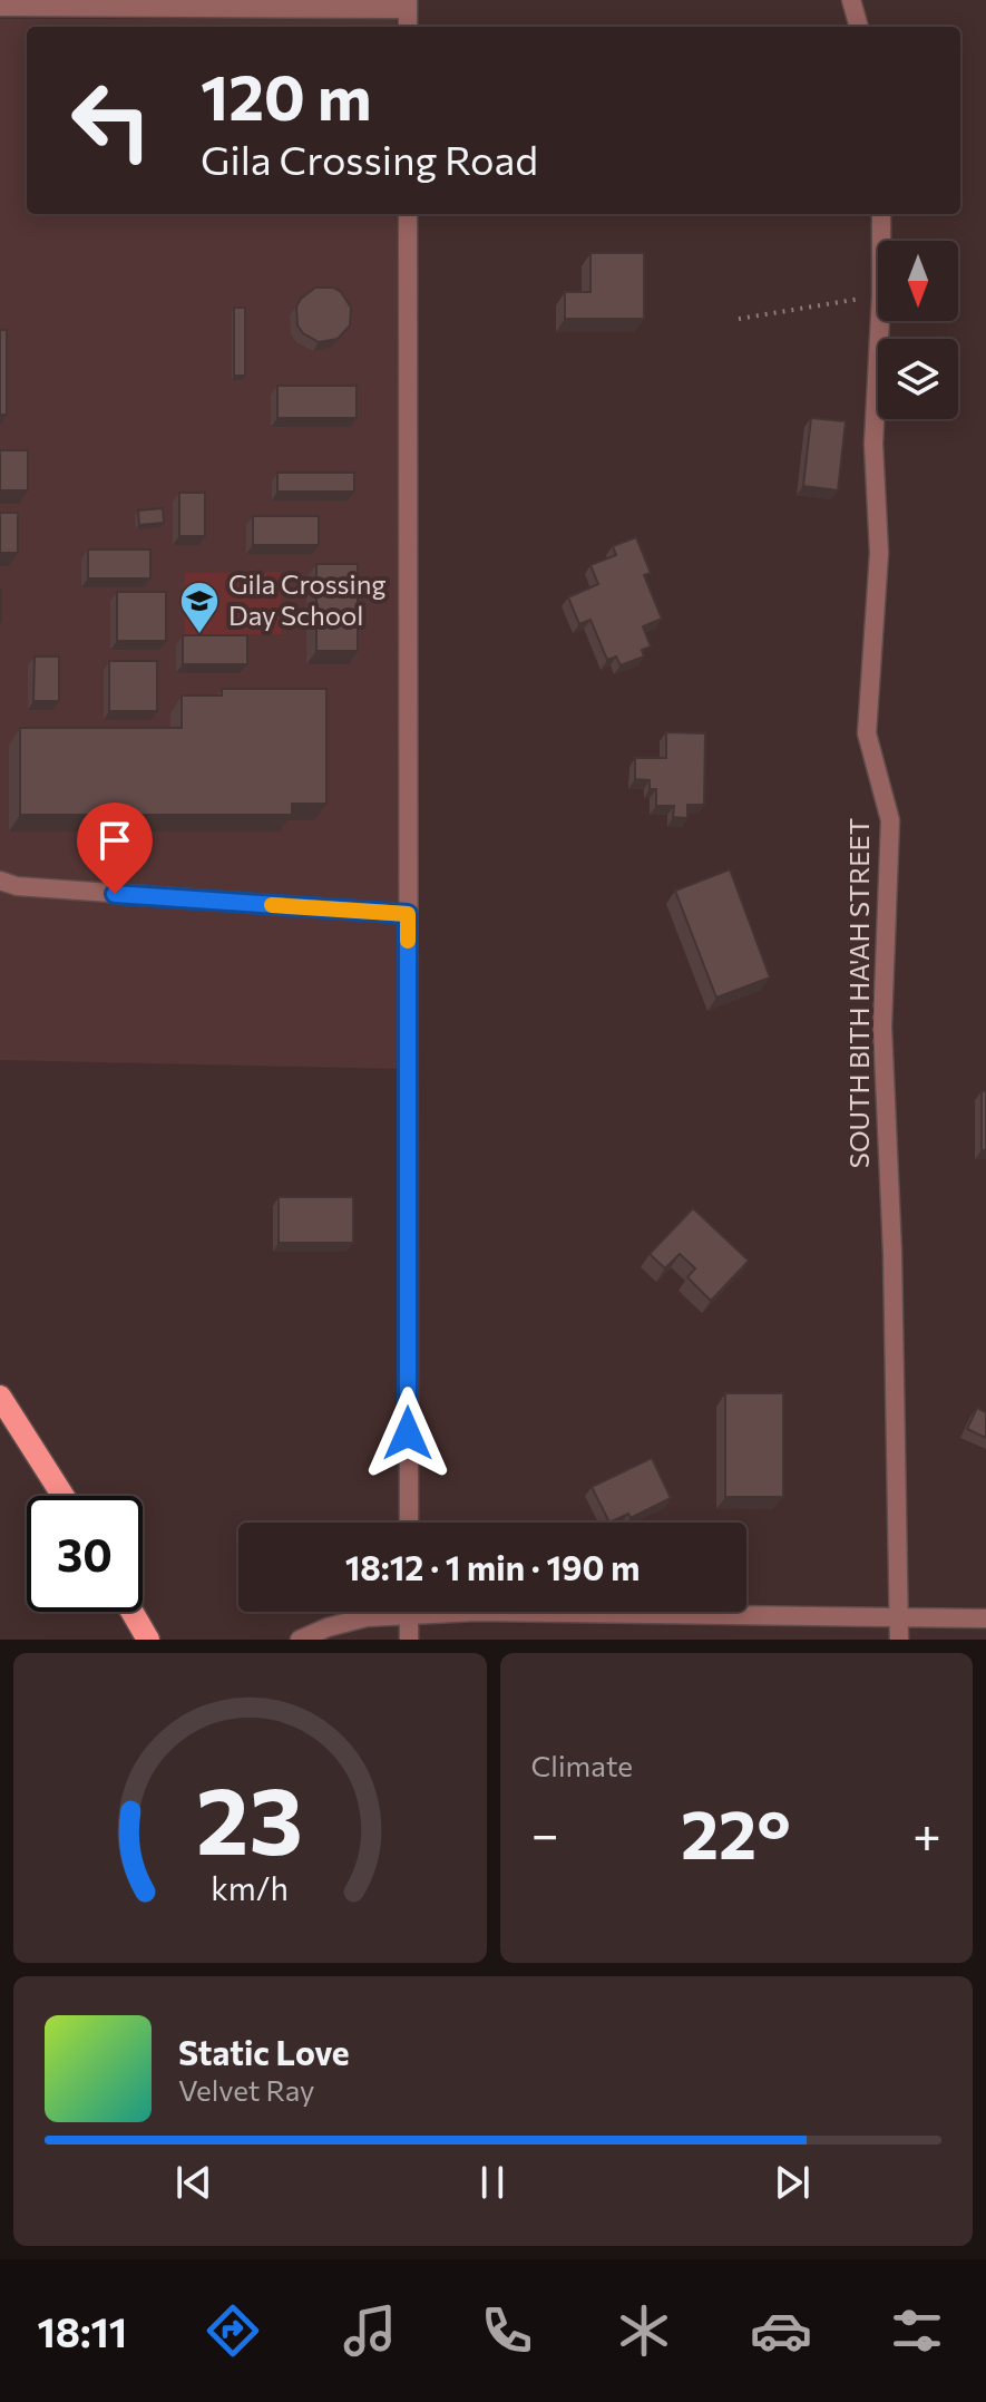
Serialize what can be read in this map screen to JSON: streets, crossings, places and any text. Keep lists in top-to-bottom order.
{
  "streets": {
    "street": ["SOUTH BITH HA'AH STREET"]
  },
  "places": {
    "school or university": ["Gila Crossing Day School"]
  },
  "north": "bottom",
  "page": {
    "turn": ["120 m", "Gila Crossing Road"],
    "limit": "30",
    "trip": "18:12 · 1 min · 190 m",
    "tile": "Climate",
    "heat": ["−", "22°", "+"],
    "song": ["Static Love", "Velvet Ray"],
    "tabs": "18:11",
    "gauge": ["23", "km/h"]
  }
}
